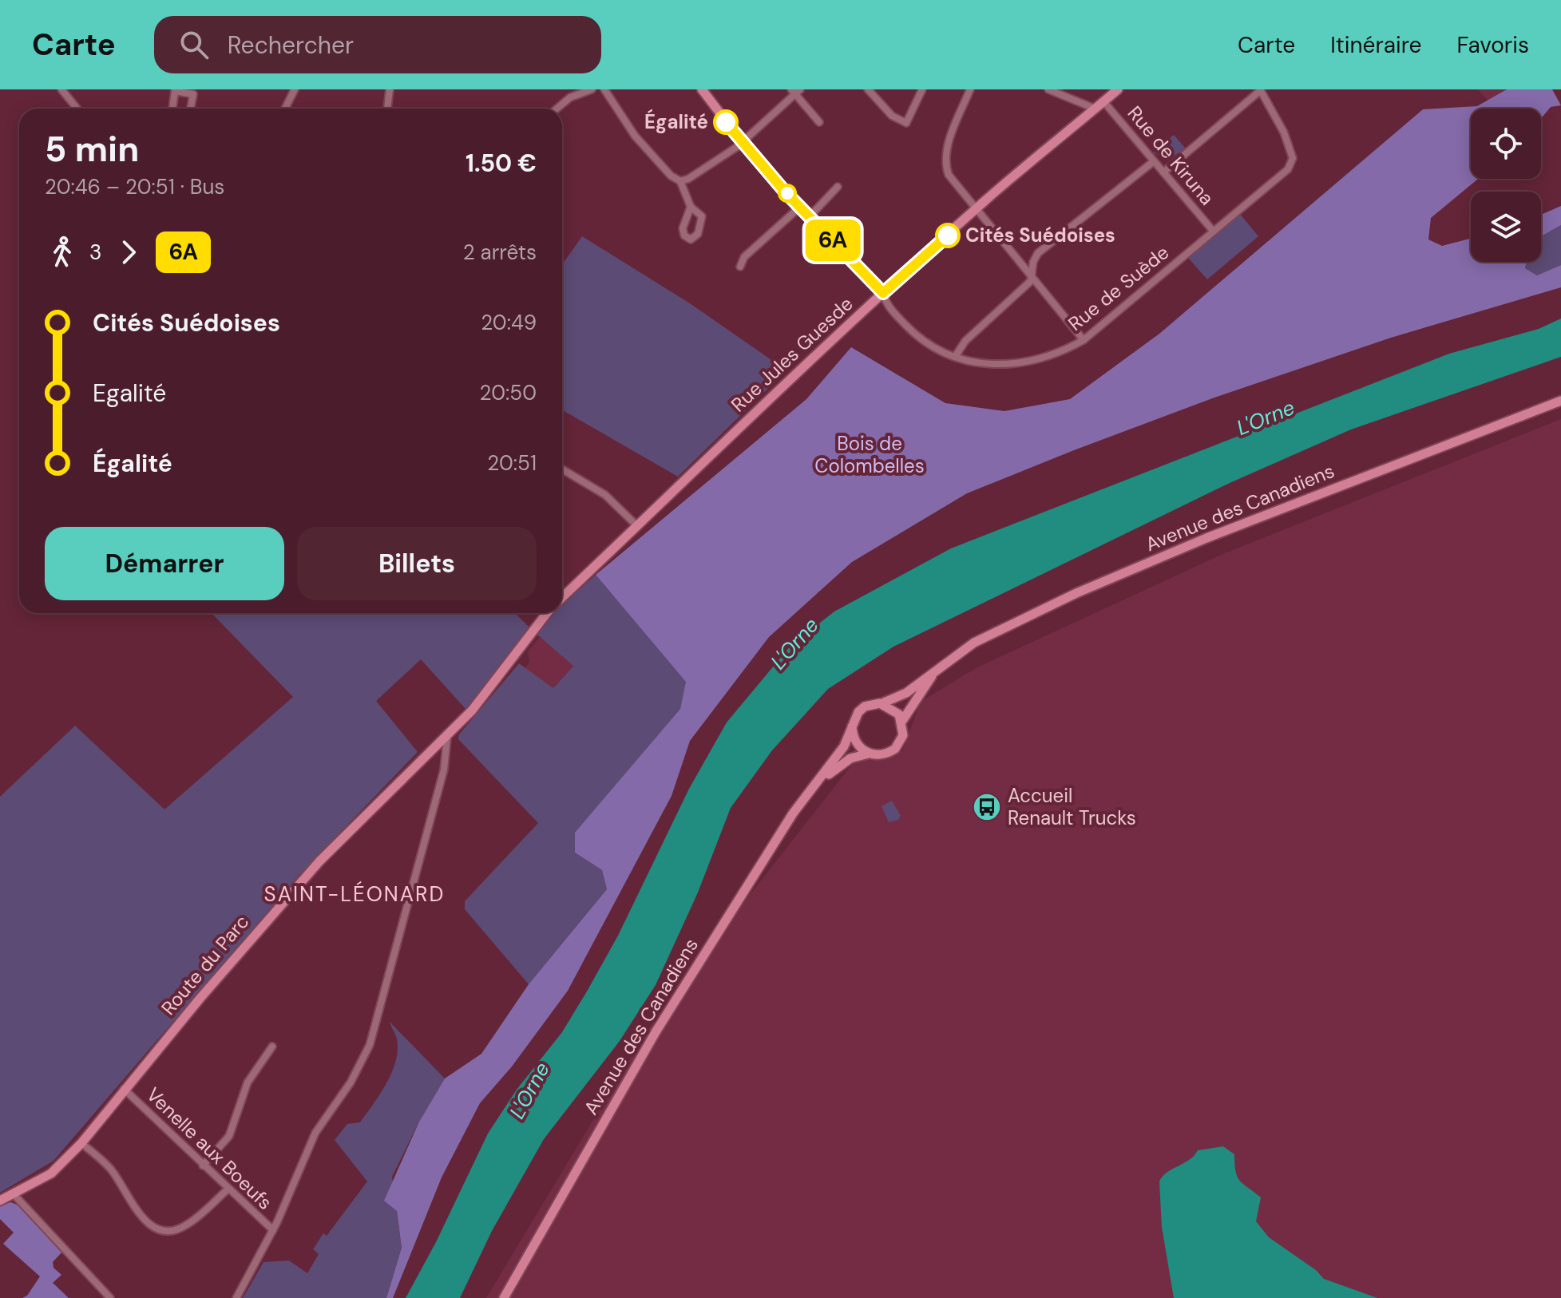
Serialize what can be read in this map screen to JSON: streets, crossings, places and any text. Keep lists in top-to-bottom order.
{
  "streets": {
    "street": [
      "Rue de Kiruna",
      "Rue de Suède",
      "Rue Jules Guesde",
      "Avenue des Canadiens",
      "Route du Parc",
      "Venelle aux Boeufs"
    ]
  },
  "crossings": [
    ["Rue de Kiruna", "Rue de Suède"],
    ["Rue de Kiruna", "Rue Jules Guesde"],
    ["Rue de Suède", "Rue Jules Guesde"],
    ["Route du Parc", "Venelle aux Boeufs"]
  ],
  "districts": ["SAINT-LÉONARD"],
  "water": ["L'Orne"],
  "parks": ["Bois de Colombelles"],
  "places": {
    "other": ["Égalité", "Cités Suédoises"],
    "bus stop": ["Accueil Renault Trucks"]
  },
  "lines": ["bus line 6A"],
  "page": {
    "header": "Carte",
    "search": "Rechercher",
    "nav": ["Carte", "Itinéraire", "Favoris"],
    "on_map": "6A",
    "heading": ["5 min", "20:46 – 20:51 · Bus", "1.50 €"],
    "legs": ["3", "6A", "2 arrêts"],
    "list": [
      {
        "name": "Cités Suédoises",
        "value": "20:49"
      },
      {
        "name": "Egalité",
        "value": "20:50"
      },
      {
        "name": "Égalité",
        "value": "20:51"
      }
    ],
    "buttons": ["Démarrer", "Billets"]
  }
}
